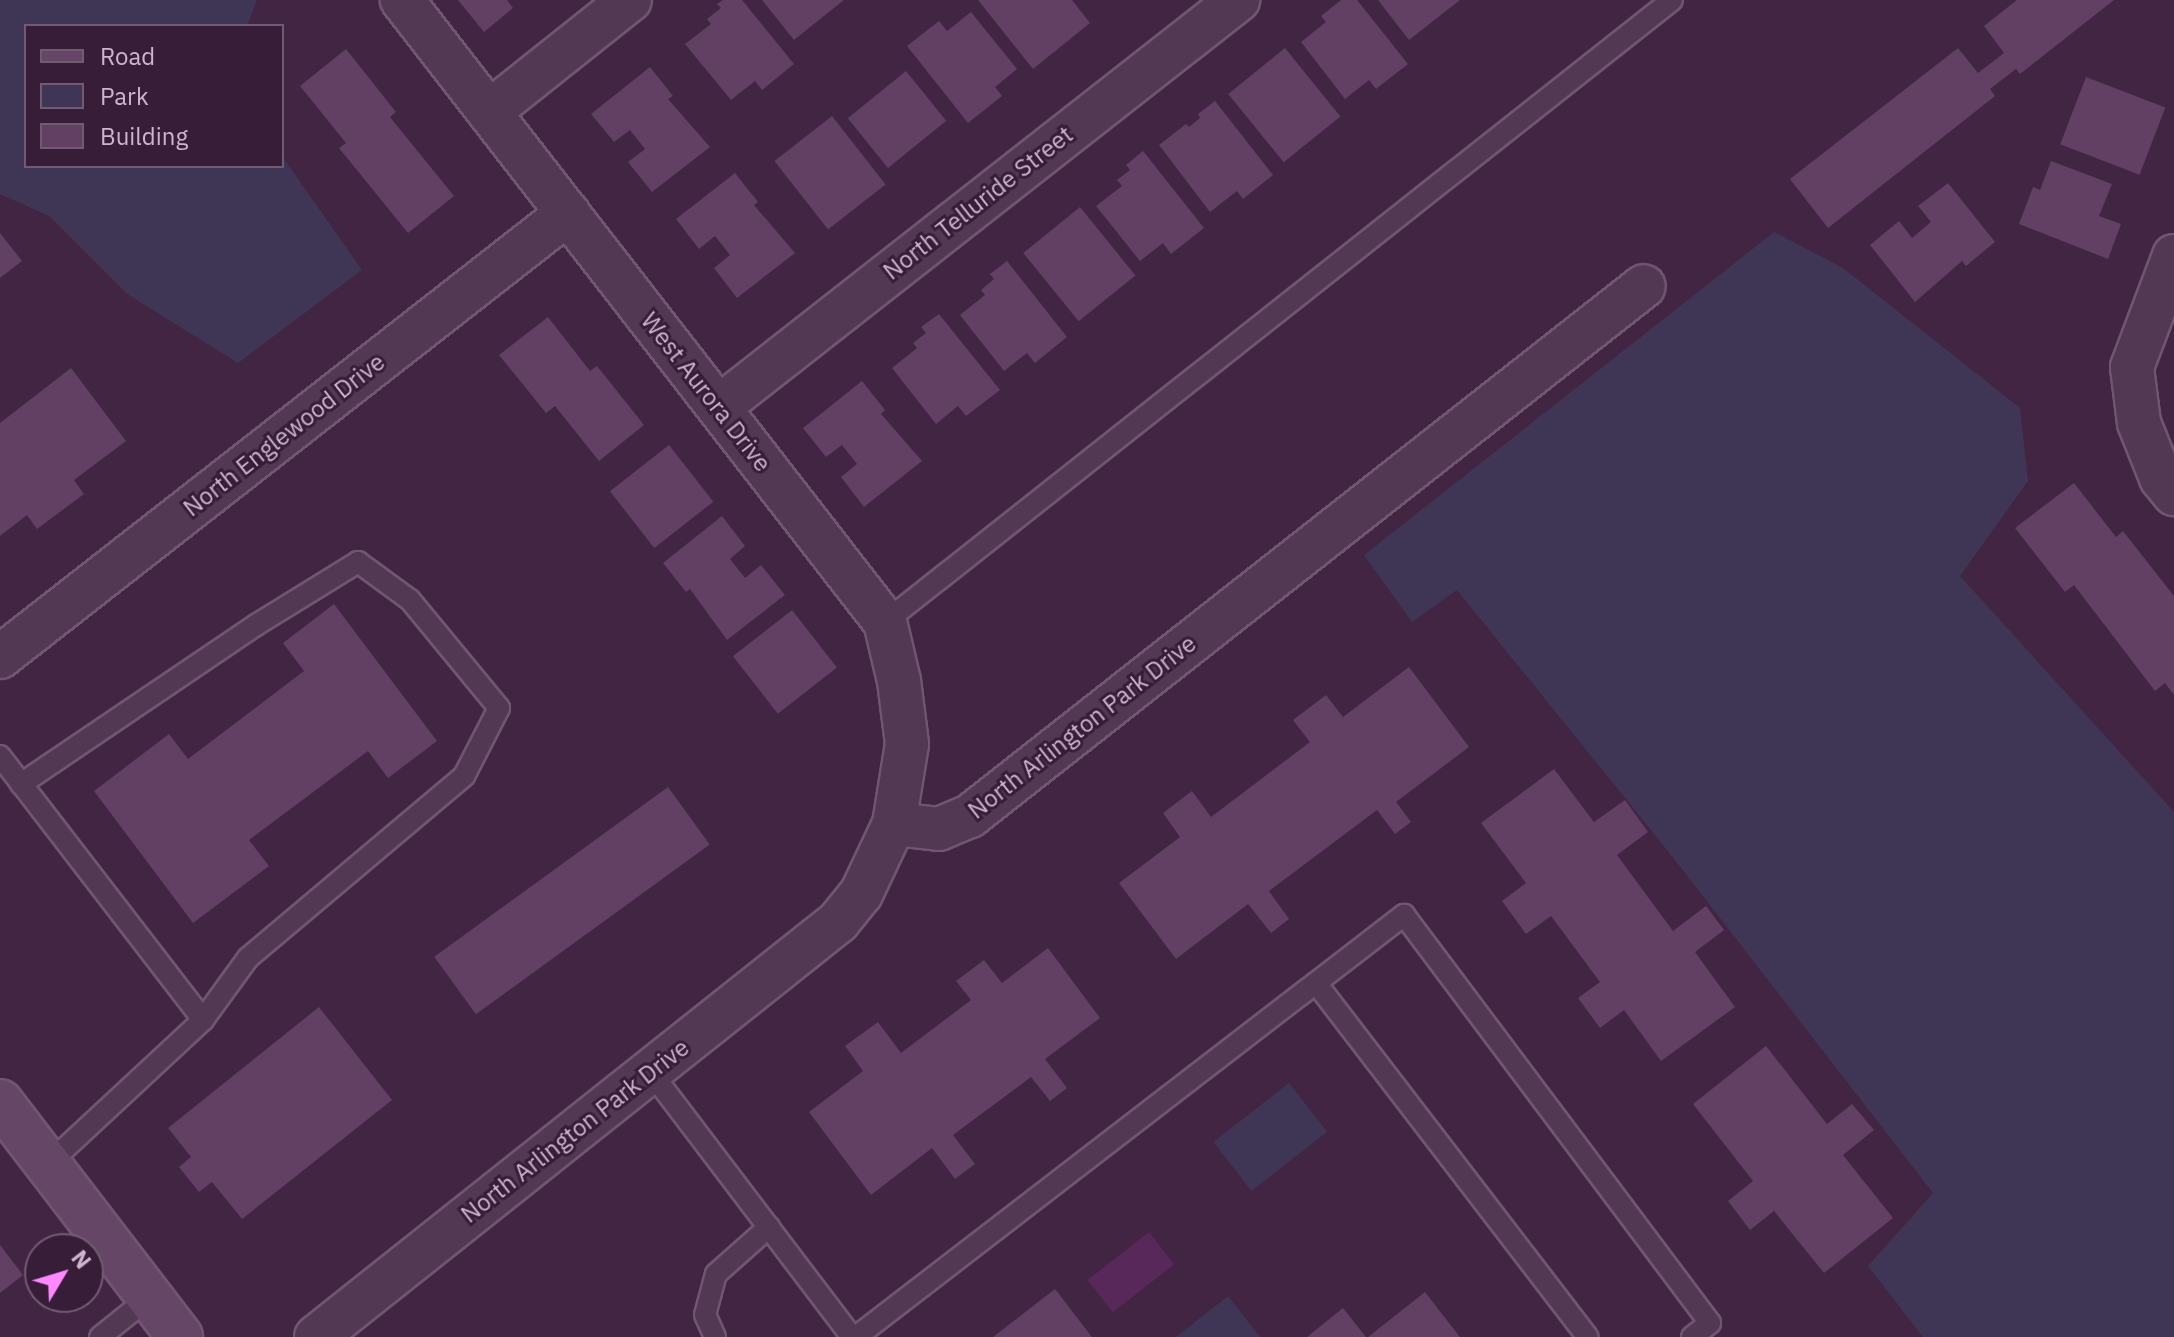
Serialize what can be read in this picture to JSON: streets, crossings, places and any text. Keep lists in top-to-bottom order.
{
  "streets": {
    "street": [
      "North Telluride Street",
      "West Aurora Drive",
      "North Englewood Drive",
      "North Arlington Park Drive"
    ]
  },
  "crossings": [
    ["North Telluride Street", "West Aurora Drive"],
    ["West Aurora Drive", "North Englewood Drive"],
    ["West Aurora Drive", "North Arlington Park Drive"]
  ],
  "legend": ["Road", "Park", "Building"],
  "north": "top right"
}
